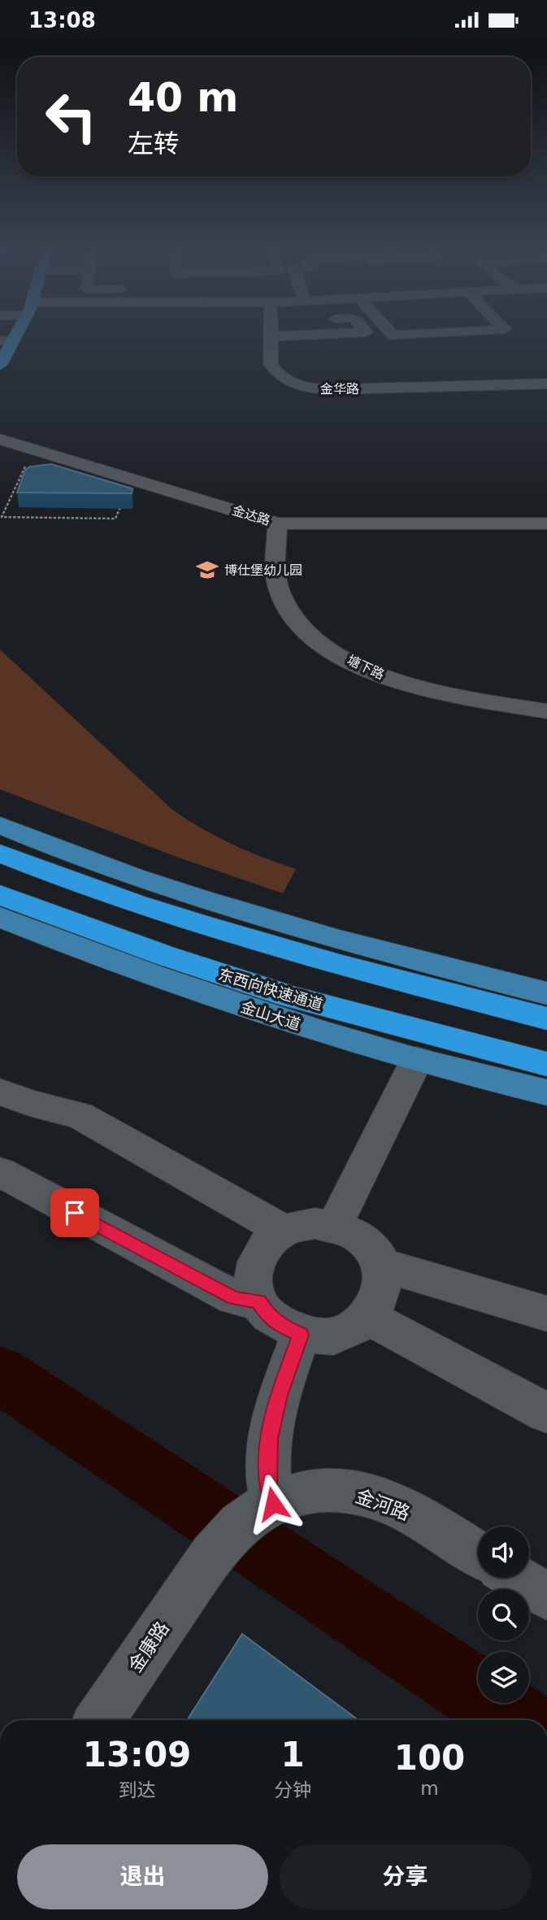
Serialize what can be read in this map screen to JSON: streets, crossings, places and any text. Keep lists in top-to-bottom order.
{
  "streets": {
    "highway": ["东西向快速通道"],
    "main road": ["金山大道"],
    "street": [
      "金华路",
      "金达路",
      "塘下路",
      "金河路",
      "金康路"
    ]
  },
  "crossings": [
    ["金达路", "塘下路"],
    ["金河路", "金康路"]
  ],
  "places": {
    "school or university": ["博仕堡幼儿园"]
  },
  "page": {
    "status": "13:08",
    "turn": ["40 m", "左转"],
    "eta": [
      "13:09",
      "到达",
      "1",
      "分钟",
      "100",
      "m"
    ],
    "buttons": ["退出", "分享"]
  }
}
